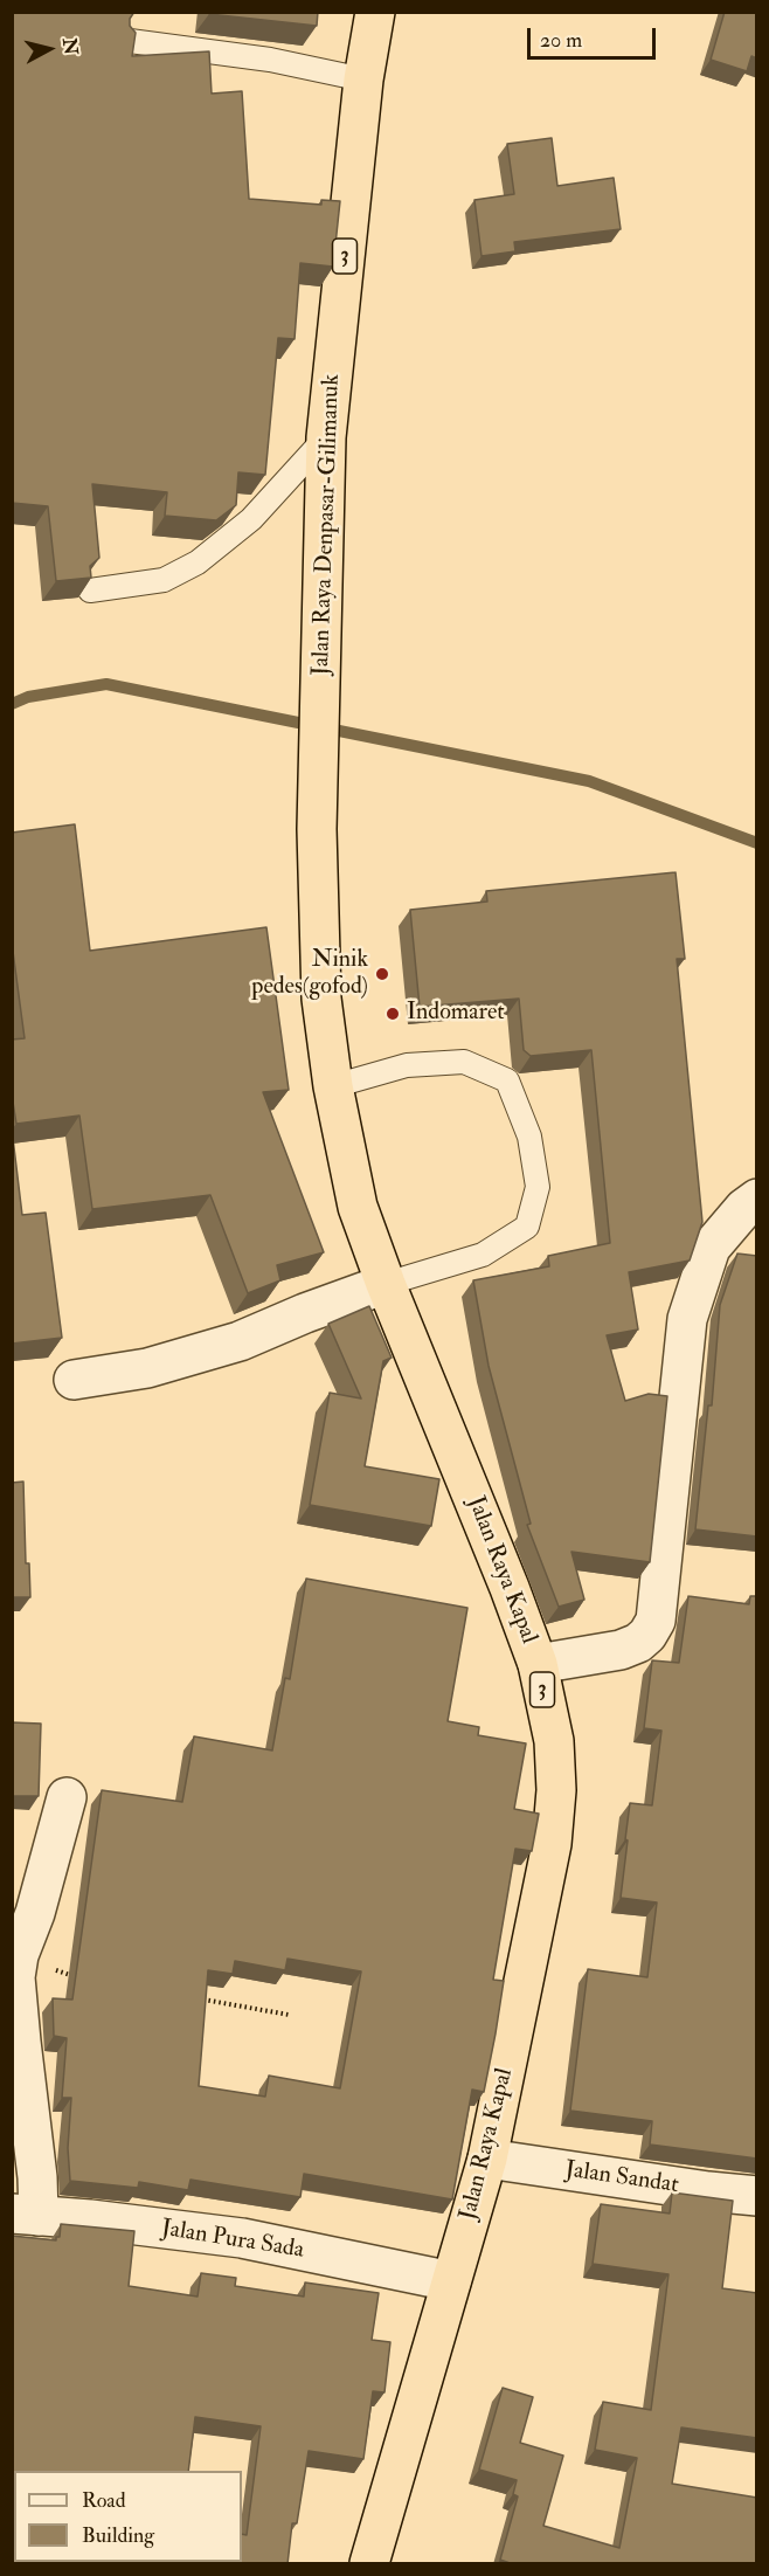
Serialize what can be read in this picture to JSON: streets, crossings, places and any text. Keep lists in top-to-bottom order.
{
  "streets": {
    "highway": ["3", "Jalan Raya Denpasar-Gilimanuk", "Jalan Raya Kapal"],
    "street": ["Jalan Sandat", "Jalan Pura Sada"]
  },
  "crossings": [
    ["Jalan Raya Denpasar-Gilimanuk", "Jalan Raya Kapal"],
    ["Jalan Raya Kapal", "Jalan Sandat"],
    ["Jalan Raya Kapal", "Jalan Pura Sada"]
  ],
  "places": ["Ninik pedes(gofod)", "Indomaret"],
  "legend": ["Road", "Building"],
  "scale_bar": "20 m",
  "north": "right"
}
